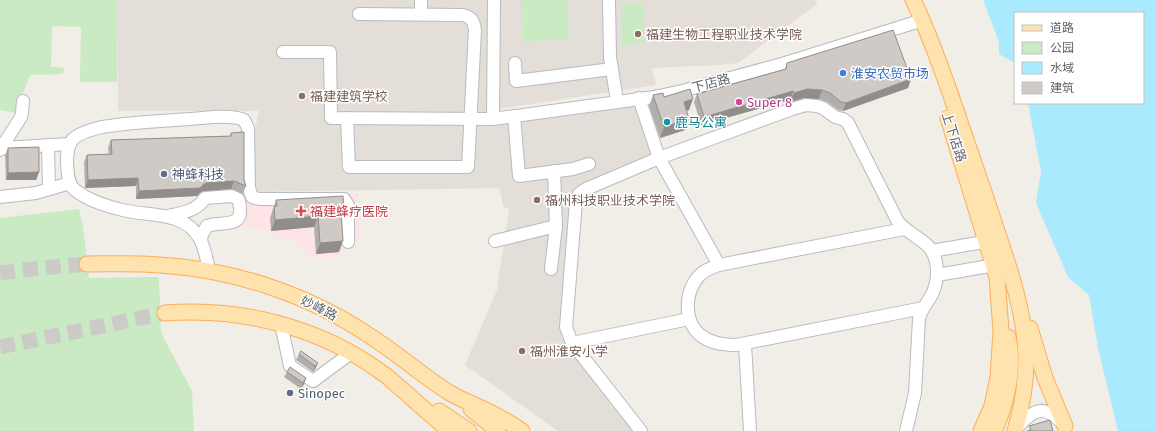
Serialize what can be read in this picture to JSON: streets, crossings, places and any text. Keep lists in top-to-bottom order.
{
  "streets": {
    "main road": ["上下店路", "妙峰路"],
    "street": ["下店路"]
  },
  "crossings": [
    ["下店路", "上下店路"]
  ],
  "places": {
    "other": [
      "福建生物工程职业技术学院",
      "淮安农贸市场",
      "福建建筑学校",
      "Super 8",
      "鹿马公寓",
      "神蜂科技",
      "福州科技职业技术学院",
      "福州淮安小学",
      "Sinopec"
    ],
    "health": ["福建蜂疗医院"]
  },
  "legend": [
    "道路",
    "公园",
    "水域",
    "建筑"
  ]
}
